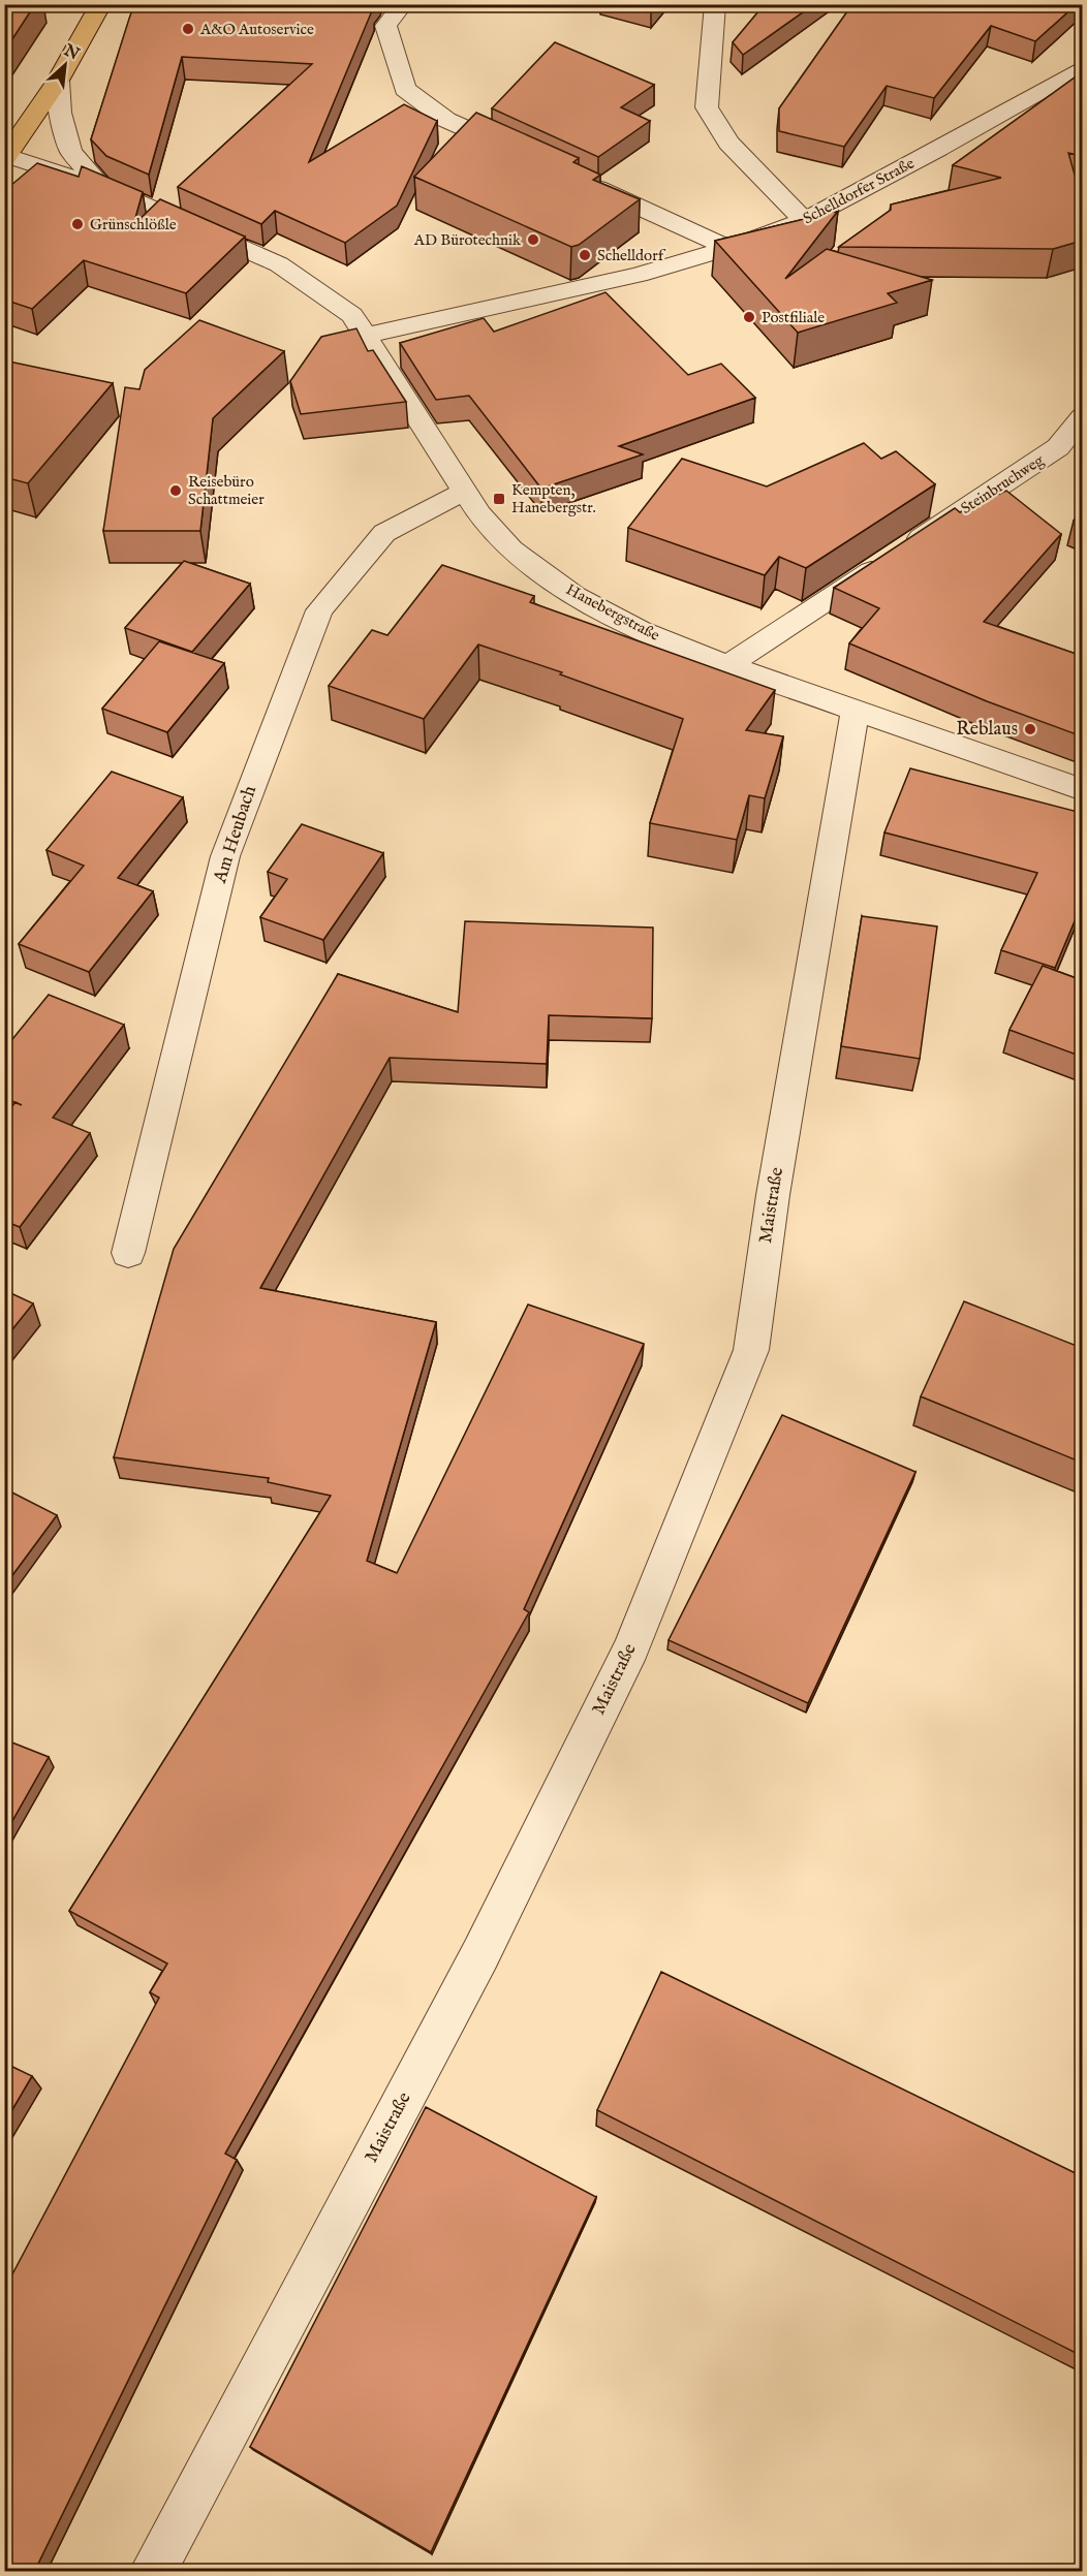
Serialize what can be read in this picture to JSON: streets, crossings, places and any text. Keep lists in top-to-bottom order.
{
  "streets": {
    "street": [
      "Schelldorfer Straße",
      "Steinbruchweg",
      "Hanebergstraße",
      "Am Heubach",
      "Maistraße"
    ]
  },
  "crossings": [
    ["Schelldorfer Straße", "Hanebergstraße"],
    ["Steinbruchweg", "Hanebergstraße"],
    ["Hanebergstraße", "Am Heubach"],
    ["Hanebergstraße", "Maistraße"]
  ],
  "places": {
    "other": [
      "A&O Autoservice",
      "Grünschlößle",
      "AD Bürotechnik",
      "Schelldorf",
      "Postfiliale",
      "Reisebüro Schattmeier",
      "Reblaus"
    ],
    "transit": ["Kempten, Hanebergstr."]
  },
  "north": "top right"
}
